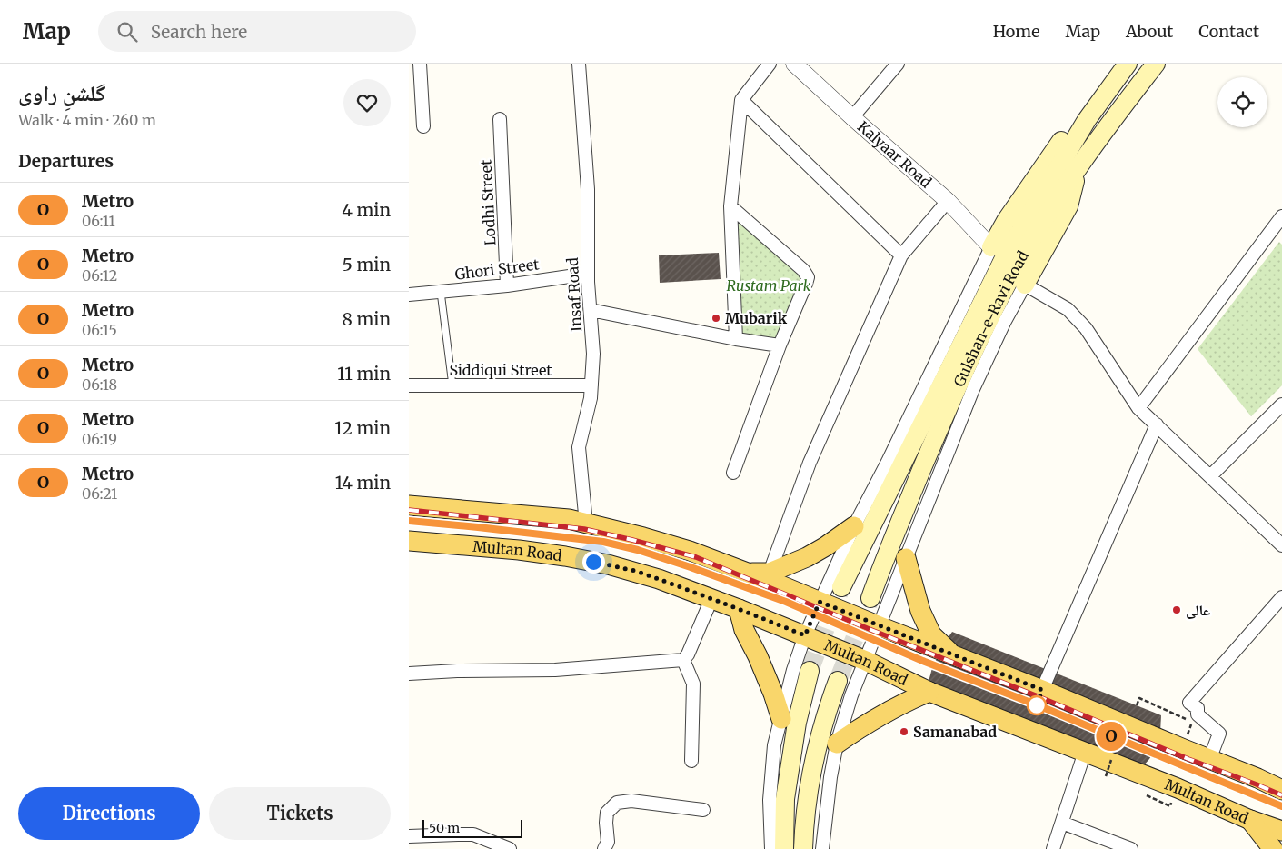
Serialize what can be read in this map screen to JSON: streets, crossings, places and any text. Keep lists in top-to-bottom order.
{
  "streets": {
    "main road": ["Gulshan-e-Ravi Road", "Multan Road"],
    "street": [
      "Kalyaar Road",
      "Lodhi Street",
      "Ghori Street",
      "Insaf Road",
      "Siddiqui Street"
    ]
  },
  "crossings": [
    ["Lodhi Street", "Ghori Street"],
    ["Ghori Street", "Insaf Road"],
    ["Insaf Road", "Siddiqui Street"]
  ],
  "parks": ["Rustam Park"],
  "places": ["Mubarik", "عالی", "Samanabad"],
  "lines": ["metro line O"],
  "scale_bar": "50 m",
  "page": {
    "header": "Map",
    "search": "Search here",
    "nav": [
      "Home",
      "Map",
      "About",
      "Contact"
    ],
    "heading": [
      ["گلشنِ راوی", "Walk · 4 min · 260 m"],
      "Departures"
    ],
    "on_map": "O",
    "list": [
      {
        "mark": "O",
        "name": "Metro",
        "note": "06:11",
        "value": "4 min"
      },
      {
        "mark": "O",
        "name": "Metro",
        "note": "06:12",
        "value": "5 min"
      },
      {
        "mark": "O",
        "name": "Metro",
        "note": "06:15",
        "value": "8 min"
      },
      {
        "mark": "O",
        "name": "Metro",
        "note": "06:18",
        "value": "11 min"
      },
      {
        "mark": "O",
        "name": "Metro",
        "note": "06:19",
        "value": "12 min"
      },
      {
        "mark": "O",
        "name": "Metro",
        "note": "06:21",
        "value": "14 min"
      }
    ],
    "buttons": ["Directions", "Tickets"],
    "scale": "50 m"
  }
}
